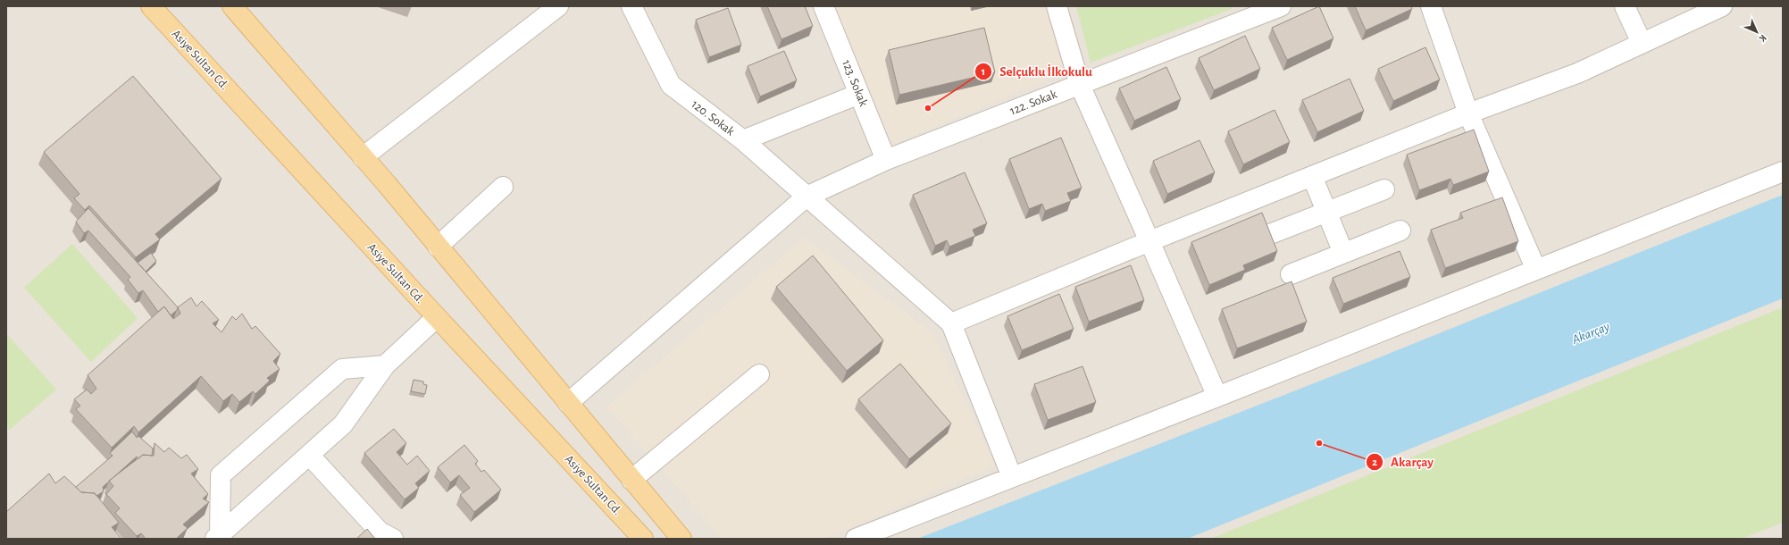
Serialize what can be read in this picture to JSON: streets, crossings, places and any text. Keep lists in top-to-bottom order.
{
  "streets": {
    "main road": ["Asiye Sultan Cd."],
    "street": ["123. Sokak", "122. Sokak", "120. Sokak"]
  },
  "crossings": [
    ["123. Sokak", "122. Sokak"],
    ["123. Sokak", "120. Sokak"]
  ],
  "water": ["Akarçay"],
  "places": ["Selçuklu İlkokulu", "Akarçay"],
  "north": "bottom right"
}
